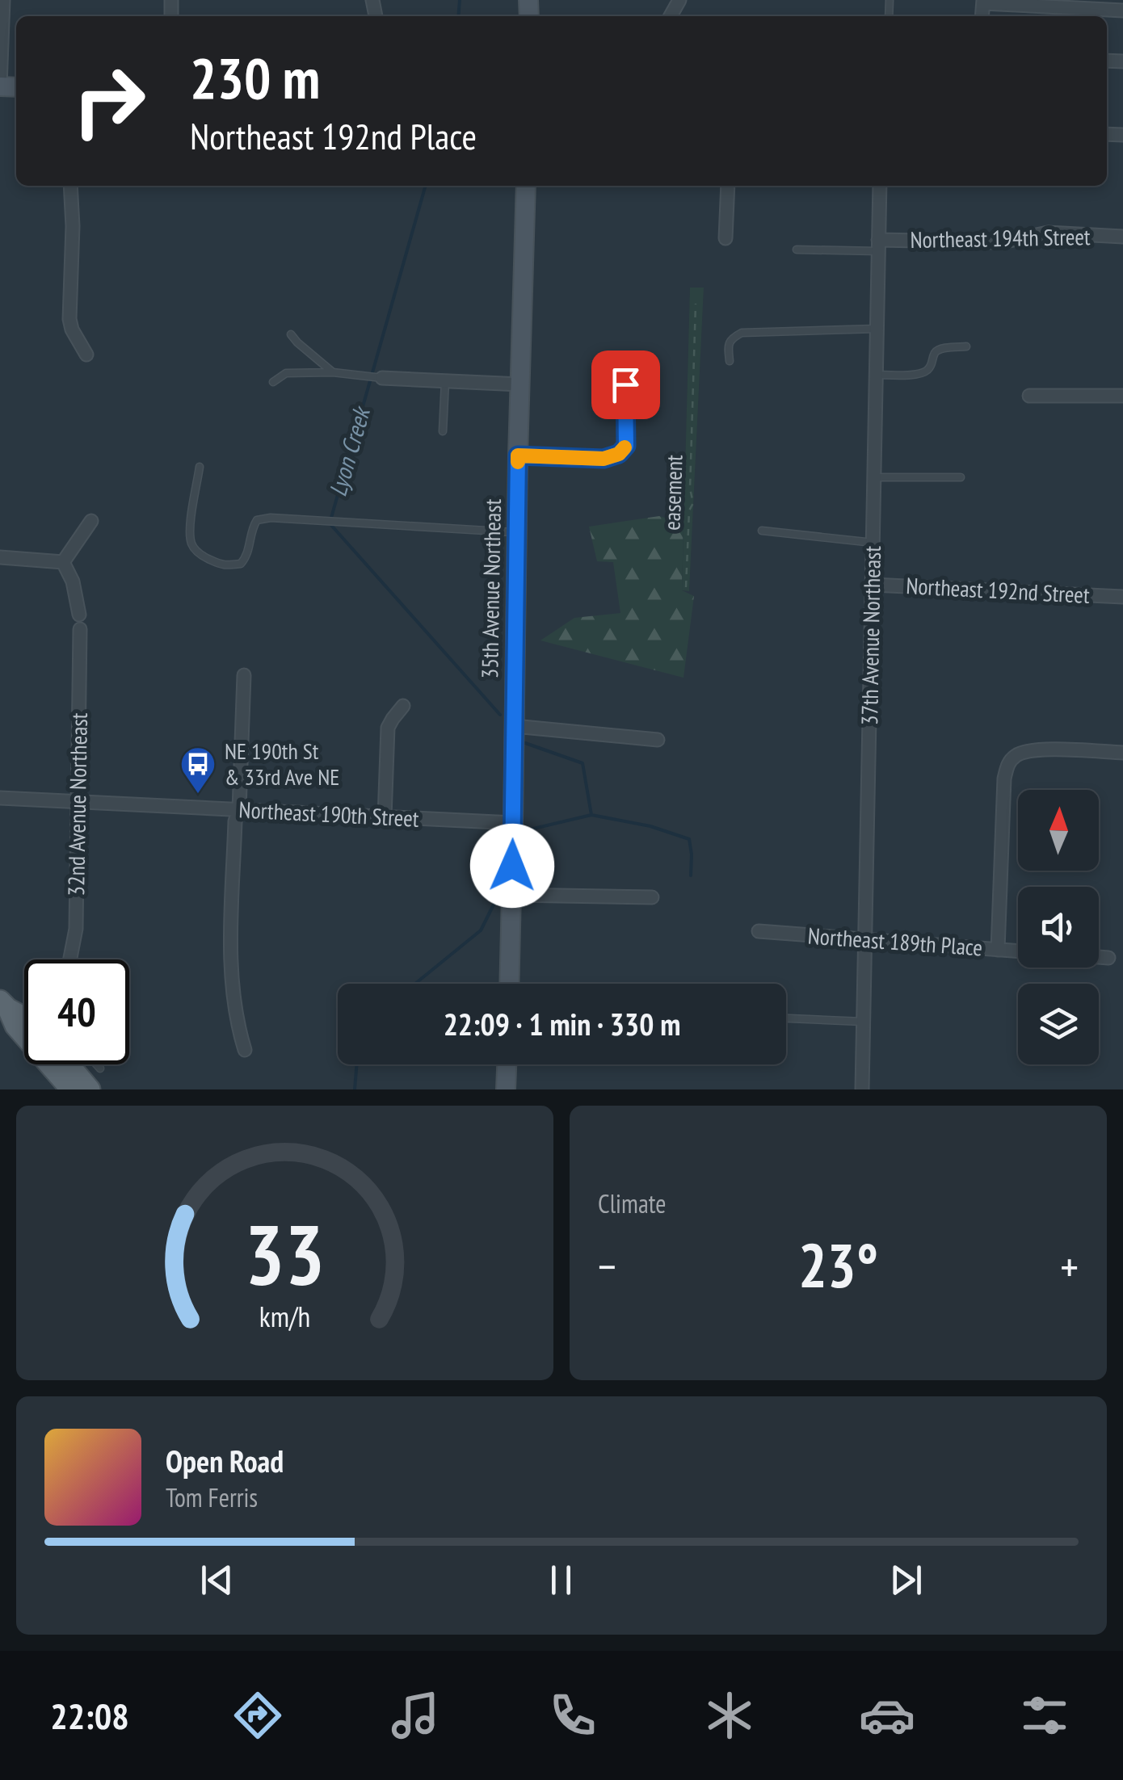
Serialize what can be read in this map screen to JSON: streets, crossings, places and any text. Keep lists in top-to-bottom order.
{
  "streets": {
    "street": [
      "Northeast 194th Street",
      "35th Avenue Northeast",
      "Northeast 192nd Street",
      "37th Avenue Northeast",
      "32nd Avenue Northeast",
      "Northeast 190th Street",
      "Northeast 189th Place"
    ],
    "path": ["easement"]
  },
  "crossings": [
    ["Northeast 194th Street", "37th Avenue Northeast"],
    ["35th Avenue Northeast", "Northeast 190th Street"],
    ["Northeast 192nd Street", "37th Avenue Northeast"],
    ["37th Avenue Northeast", "Northeast 189th Place"],
    ["32nd Avenue Northeast", "Northeast 190th Street"]
  ],
  "water": ["Lyon Creek"],
  "places": {
    "bus stop": ["NE 190th St & 33rd Ave NE"]
  },
  "north": "top",
  "page": {
    "turn": ["230 m", "Northeast 192nd Place"],
    "limit": "40",
    "trip": "22:09 · 1 min · 330 m",
    "tile": "Climate",
    "heat": ["−", "23°", "+"],
    "song": ["Open Road", "Tom Ferris"],
    "tabs": "22:08",
    "gauge": ["33", "km/h"]
  }
}
